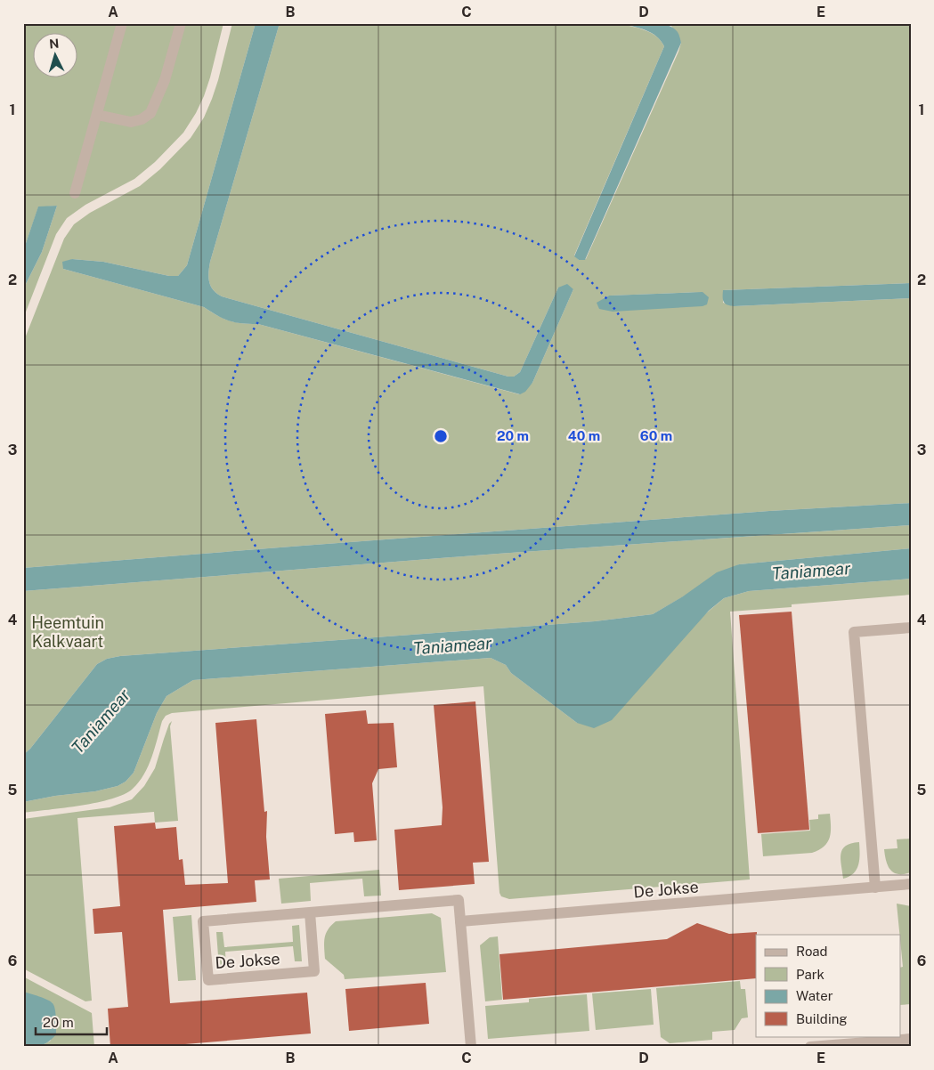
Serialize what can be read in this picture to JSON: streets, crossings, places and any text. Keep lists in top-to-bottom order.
{
  "streets": {
    "street": ["De Jokse"]
  },
  "water": ["Taniamear"],
  "parks": ["Heemtuin Kalkvaart"],
  "legend": [
    "Road",
    "Park",
    "Water",
    "Building"
  ],
  "scale_bar": "20 m",
  "north": "top",
  "grid": {
    "columns": [
      "A",
      "B",
      "C",
      "D",
      "E"
    ],
    "rows": [
      "1",
      "2",
      "3",
      "4",
      "5",
      "6"
    ]
  },
  "rings": ["20 m", "40 m", "60 m"]
}
